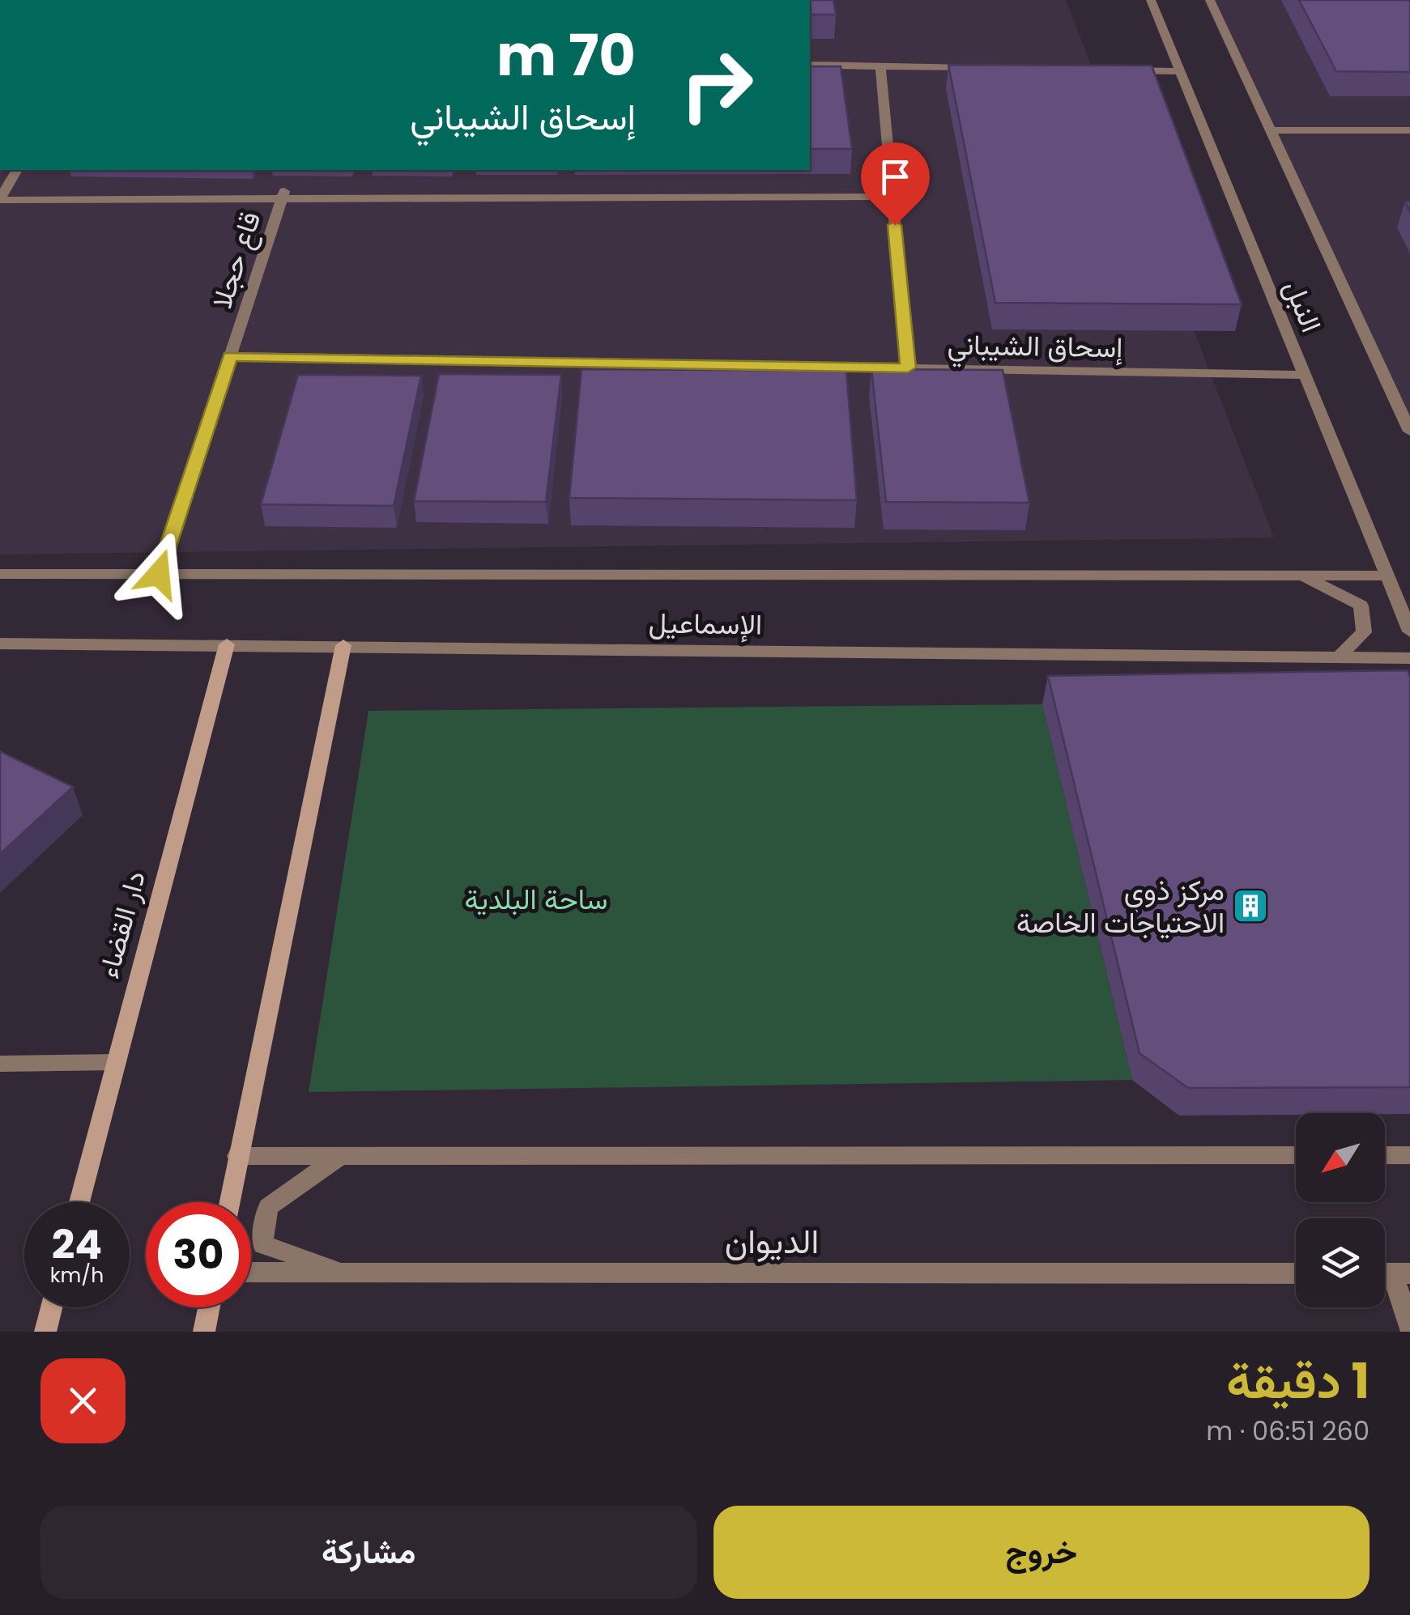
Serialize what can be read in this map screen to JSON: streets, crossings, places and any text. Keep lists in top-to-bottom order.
{
  "streets": {
    "street": [
      "قاع حجلا",
      "النبل",
      "إسحاق الشيباني",
      "الإسماعيل",
      "دار القضاء",
      "الديوان"
    ]
  },
  "crossings": [
    ["قاع حجلا", "إسحاق الشيباني"],
    ["قاع حجلا", "الإسماعيل"],
    ["النبل", "إسحاق الشيباني"],
    ["النبل", "الإسماعيل"],
    ["الإسماعيل", "دار القضاء"]
  ],
  "parks": ["ساحة البلدية"],
  "places": {
    "building": ["مركز ذوي الاحتياجات الخاصة"]
  },
  "north": "bottom left",
  "page": {
    "turn": ["70 m", "إسحاق الشيباني"],
    "speed": "24 km/h",
    "limit": "30",
    "heading": ["1 دقيقة", "260 m · 06:51"],
    "buttons": ["خروج", "مشاركة"]
  }
}
